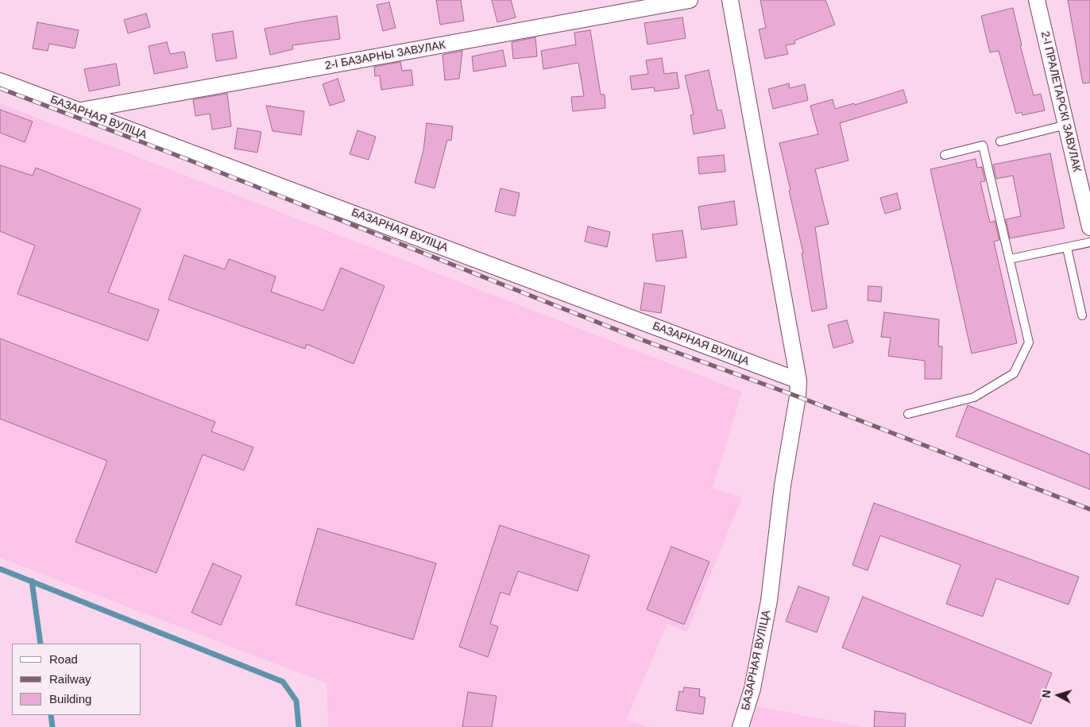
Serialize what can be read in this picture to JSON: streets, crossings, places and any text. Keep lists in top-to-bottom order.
{
  "streets": {
    "street": ["2-І БАЗАРНЫ ЗАВУЛАК", "2-І ПРАЛЕТАРСКІ ЗАВУЛАК", "БАЗАРНАЯ ВУЛІЦА"]
  },
  "crossings": [
    ["2-І БАЗАРНЫ ЗАВУЛАК", "БАЗАРНАЯ ВУЛІЦА"]
  ],
  "legend": ["Road", "Railway", "Building"],
  "north": "left"
}
